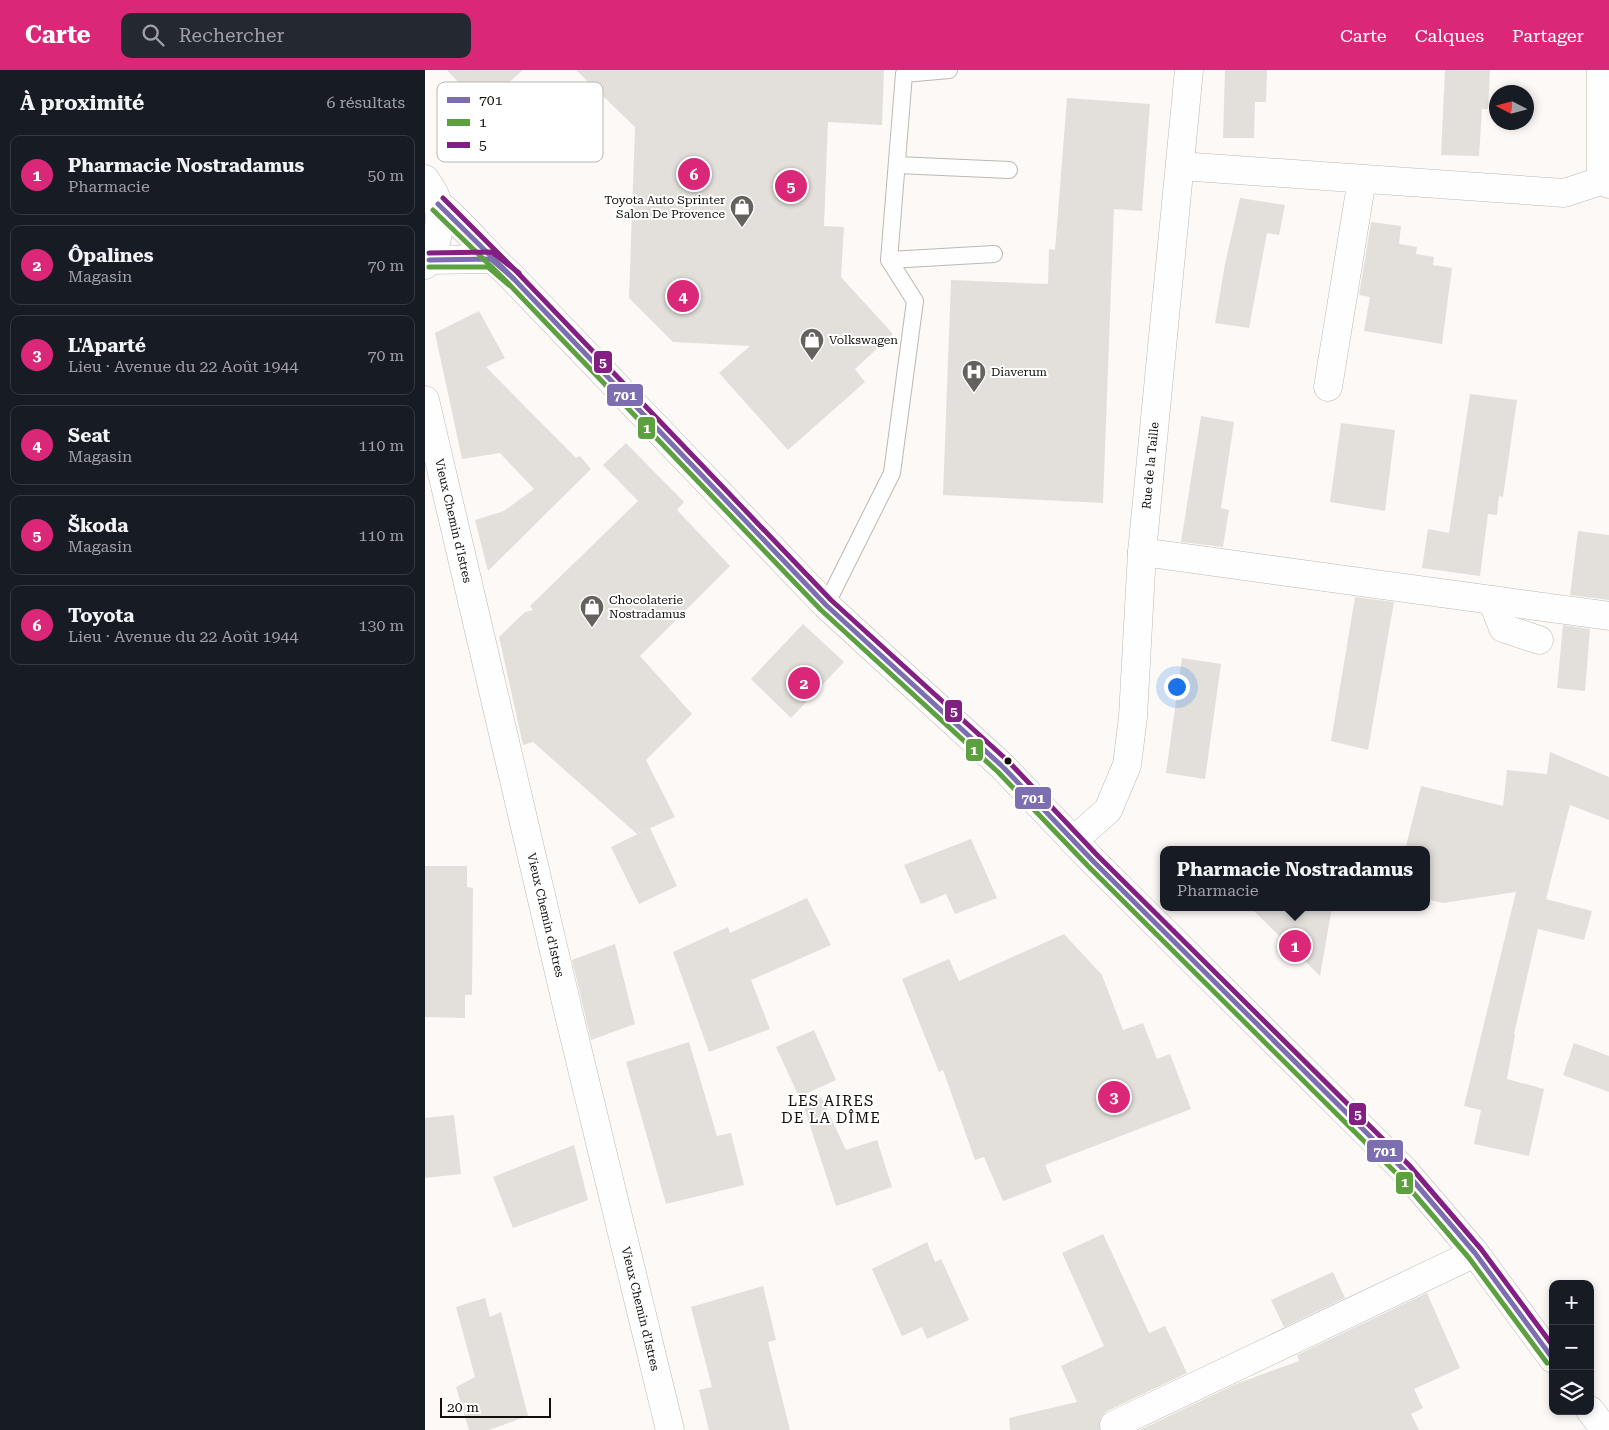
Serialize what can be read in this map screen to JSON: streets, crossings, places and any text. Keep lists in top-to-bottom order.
{
  "streets": {
    "street": ["Rue de la Taille", "Vieux Chemin d'Istres"]
  },
  "districts": ["LES AIRES DE LA DÎME"],
  "places": {
    "shop": ["Toyota Auto Sprinter Salon De Provence", "Volkswagen", "Chocolaterie Nostradamus"],
    "hospital": ["Diaverum"]
  },
  "lines": ["transit line 5", "transit line 701", "transit line 1"],
  "legend": ["701", "1", "5"],
  "scale_bar": "20 m",
  "north": "left",
  "page": {
    "header": "Carte",
    "search": "Rechercher",
    "nav": ["Carte", "Calques", "Partager"],
    "heading": ["À proximité", "6 résultats"],
    "list": [
      {
        "mark": "1",
        "name": "Pharmacie Nostradamus",
        "note": "Pharmacie",
        "value": "50 m"
      },
      {
        "mark": "2",
        "name": "Ôpalines",
        "note": "Magasin",
        "value": "70 m"
      },
      {
        "mark": "3",
        "name": "L'Aparté",
        "note": "Lieu · Avenue du 22 Août 1944",
        "value": "70 m"
      },
      {
        "mark": "4",
        "name": "Seat",
        "note": "Magasin",
        "value": "110 m"
      },
      {
        "mark": "5",
        "name": "Škoda",
        "note": "Magasin",
        "value": "110 m"
      },
      {
        "mark": "6",
        "name": "Toyota",
        "note": "Lieu · Avenue du 22 Août 1944",
        "value": "130 m"
      }
    ],
    "pins": [
      "6",
      "5",
      "4",
      "2",
      "1",
      "3"
    ],
    "popup": ["Pharmacie Nostradamus", "Pharmacie"],
    "map_buttons": ["+", "−"],
    "scale": "20 m"
  }
}
